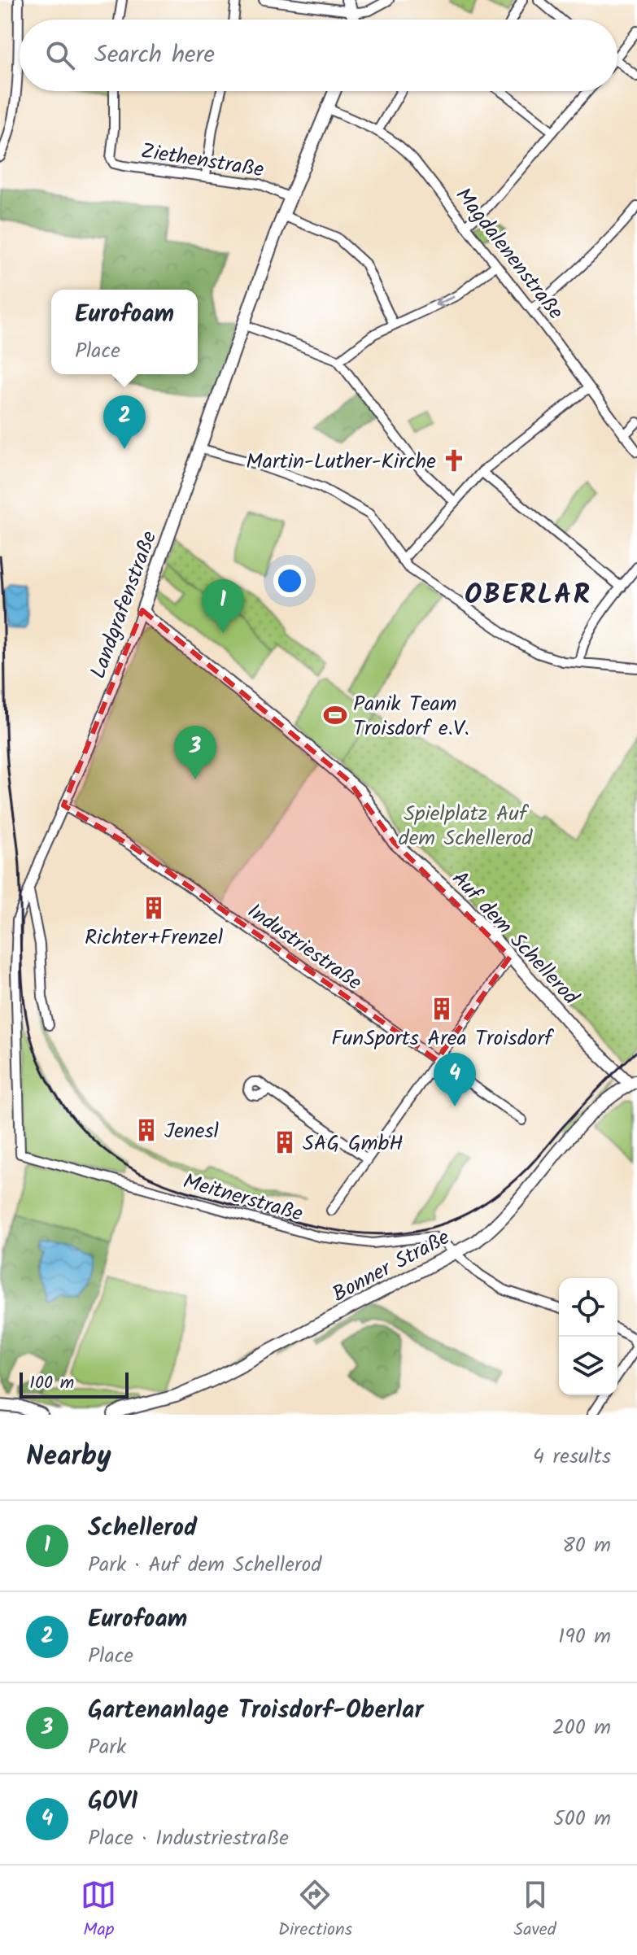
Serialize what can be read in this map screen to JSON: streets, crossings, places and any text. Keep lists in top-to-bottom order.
{
  "streets": {
    "street": [
      "Ziethenstraße",
      "Magdalenenstraße",
      "Landgrafenstraße",
      "Auf dem Schellerod",
      "Industriestraße",
      "Meitnerstraße",
      "Bonner Straße"
    ]
  },
  "crossings": [
    ["Ziethenstraße", "Landgrafenstraße"],
    ["Magdalenenstraße", "Landgrafenstraße"],
    ["Landgrafenstraße", "Auf dem Schellerod"],
    ["Landgrafenstraße", "Industriestraße"],
    ["Landgrafenstraße", "Meitnerstraße"],
    ["Auf dem Schellerod", "Bonner Straße"],
    ["Meitnerstraße", "Bonner Straße"]
  ],
  "districts": ["OBERLAR"],
  "parks": ["Spielplatz Auf dem Schellerod"],
  "places": {
    "church": ["Martin-Luther-Kirche"],
    "sports": ["Panik Team Troisdorf e.V."],
    "building": [
      "Richter+Frenzel",
      "FunSports Area Troisdorf",
      "Jenesl",
      "SAG GmbH"
    ]
  },
  "scale_bar": "100 m",
  "page": {
    "search": "Search here",
    "popup": ["Eurofoam", "Place"],
    "pins": [
      "2",
      "1",
      "3",
      "4"
    ],
    "scale": "100 m",
    "heading": ["Nearby", "4 results"],
    "list": [
      {
        "mark": "1",
        "name": "Schellerod",
        "note": "Park · Auf dem Schellerod",
        "value": "80 m"
      },
      {
        "mark": "2",
        "name": "Eurofoam",
        "note": "Place",
        "value": "190 m"
      },
      {
        "mark": "3",
        "name": "Gartenanlage Troisdorf-Oberlar",
        "note": "Park",
        "value": "200 m"
      },
      {
        "mark": "4",
        "name": "GOVI",
        "note": "Place · Industriestraße",
        "value": "500 m"
      }
    ],
    "nav": ["Map", "Directions", "Saved"]
  }
}
